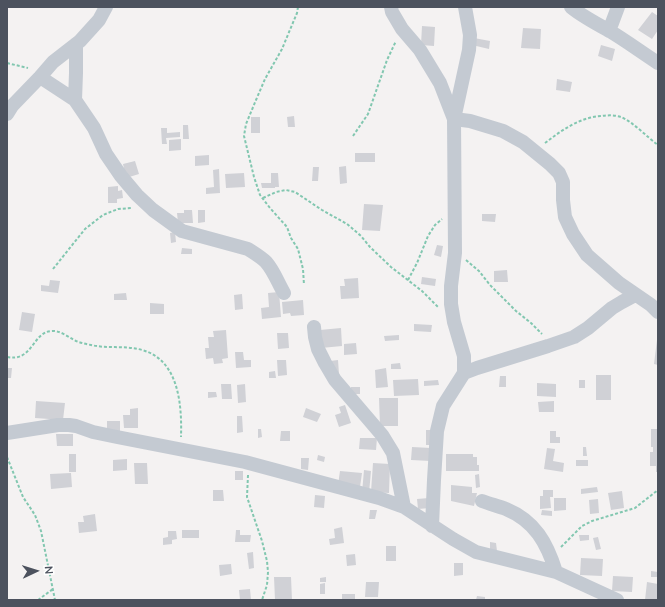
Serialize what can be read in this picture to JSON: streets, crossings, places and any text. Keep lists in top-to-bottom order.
{
  "north": "right"
}
